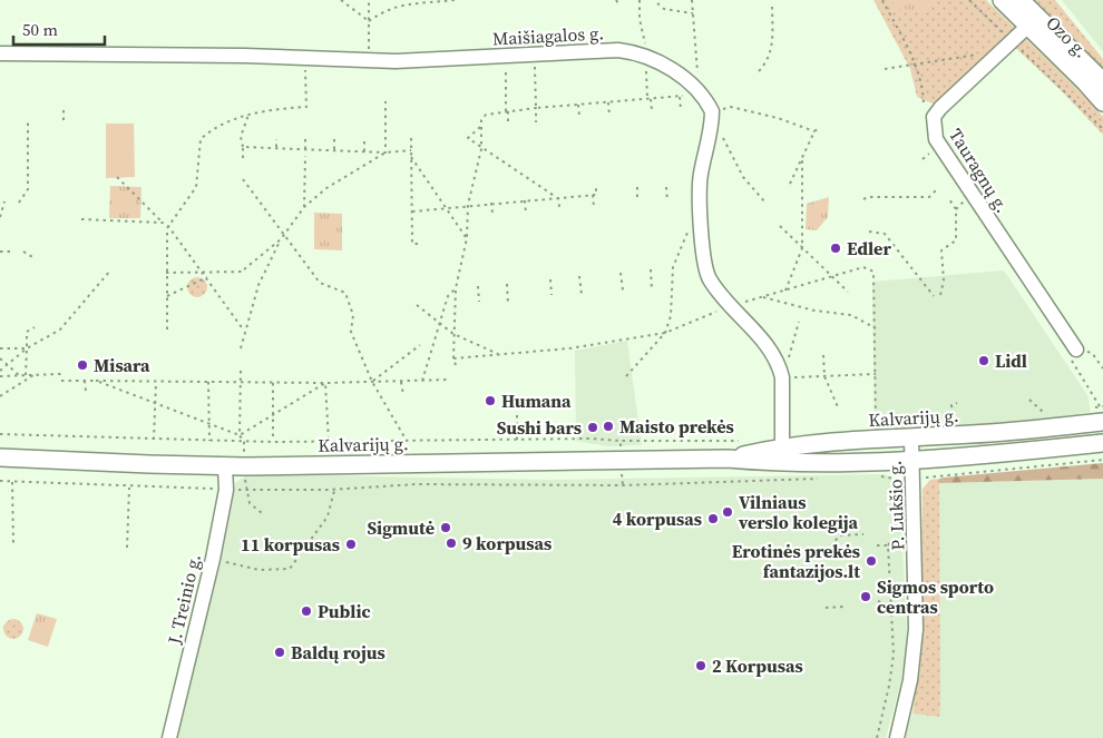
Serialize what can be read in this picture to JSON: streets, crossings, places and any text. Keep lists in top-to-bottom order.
{
  "streets": {
    "main road": ["Ozo g.", "Kalvarijų g."],
    "street": [
      "Maišiagalos g.",
      "Tauragnų g.",
      "P. Lukšio g.",
      "J. Treinio g."
    ]
  },
  "crossings": [
    ["Ozo g.", "Tauragnų g."],
    ["Kalvarijų g.", "P. Lukšio g."],
    ["Kalvarijų g.", "J. Treinio g."]
  ],
  "places": [
    "Edler",
    "Lidl",
    "Misara",
    "Humana",
    "Maisto prekės",
    "Sushi bars",
    "Vilniaus verslo kolegija",
    "4 korpusas",
    "Sigmutė",
    "9 korpusas",
    "11 korpusas",
    "Erotinės prekės fantazijos.lt",
    "Sigmos sporto centras",
    "Public",
    "Baldų rojus",
    "2 Korpusas"
  ],
  "scale_bar": "50 m"
}
